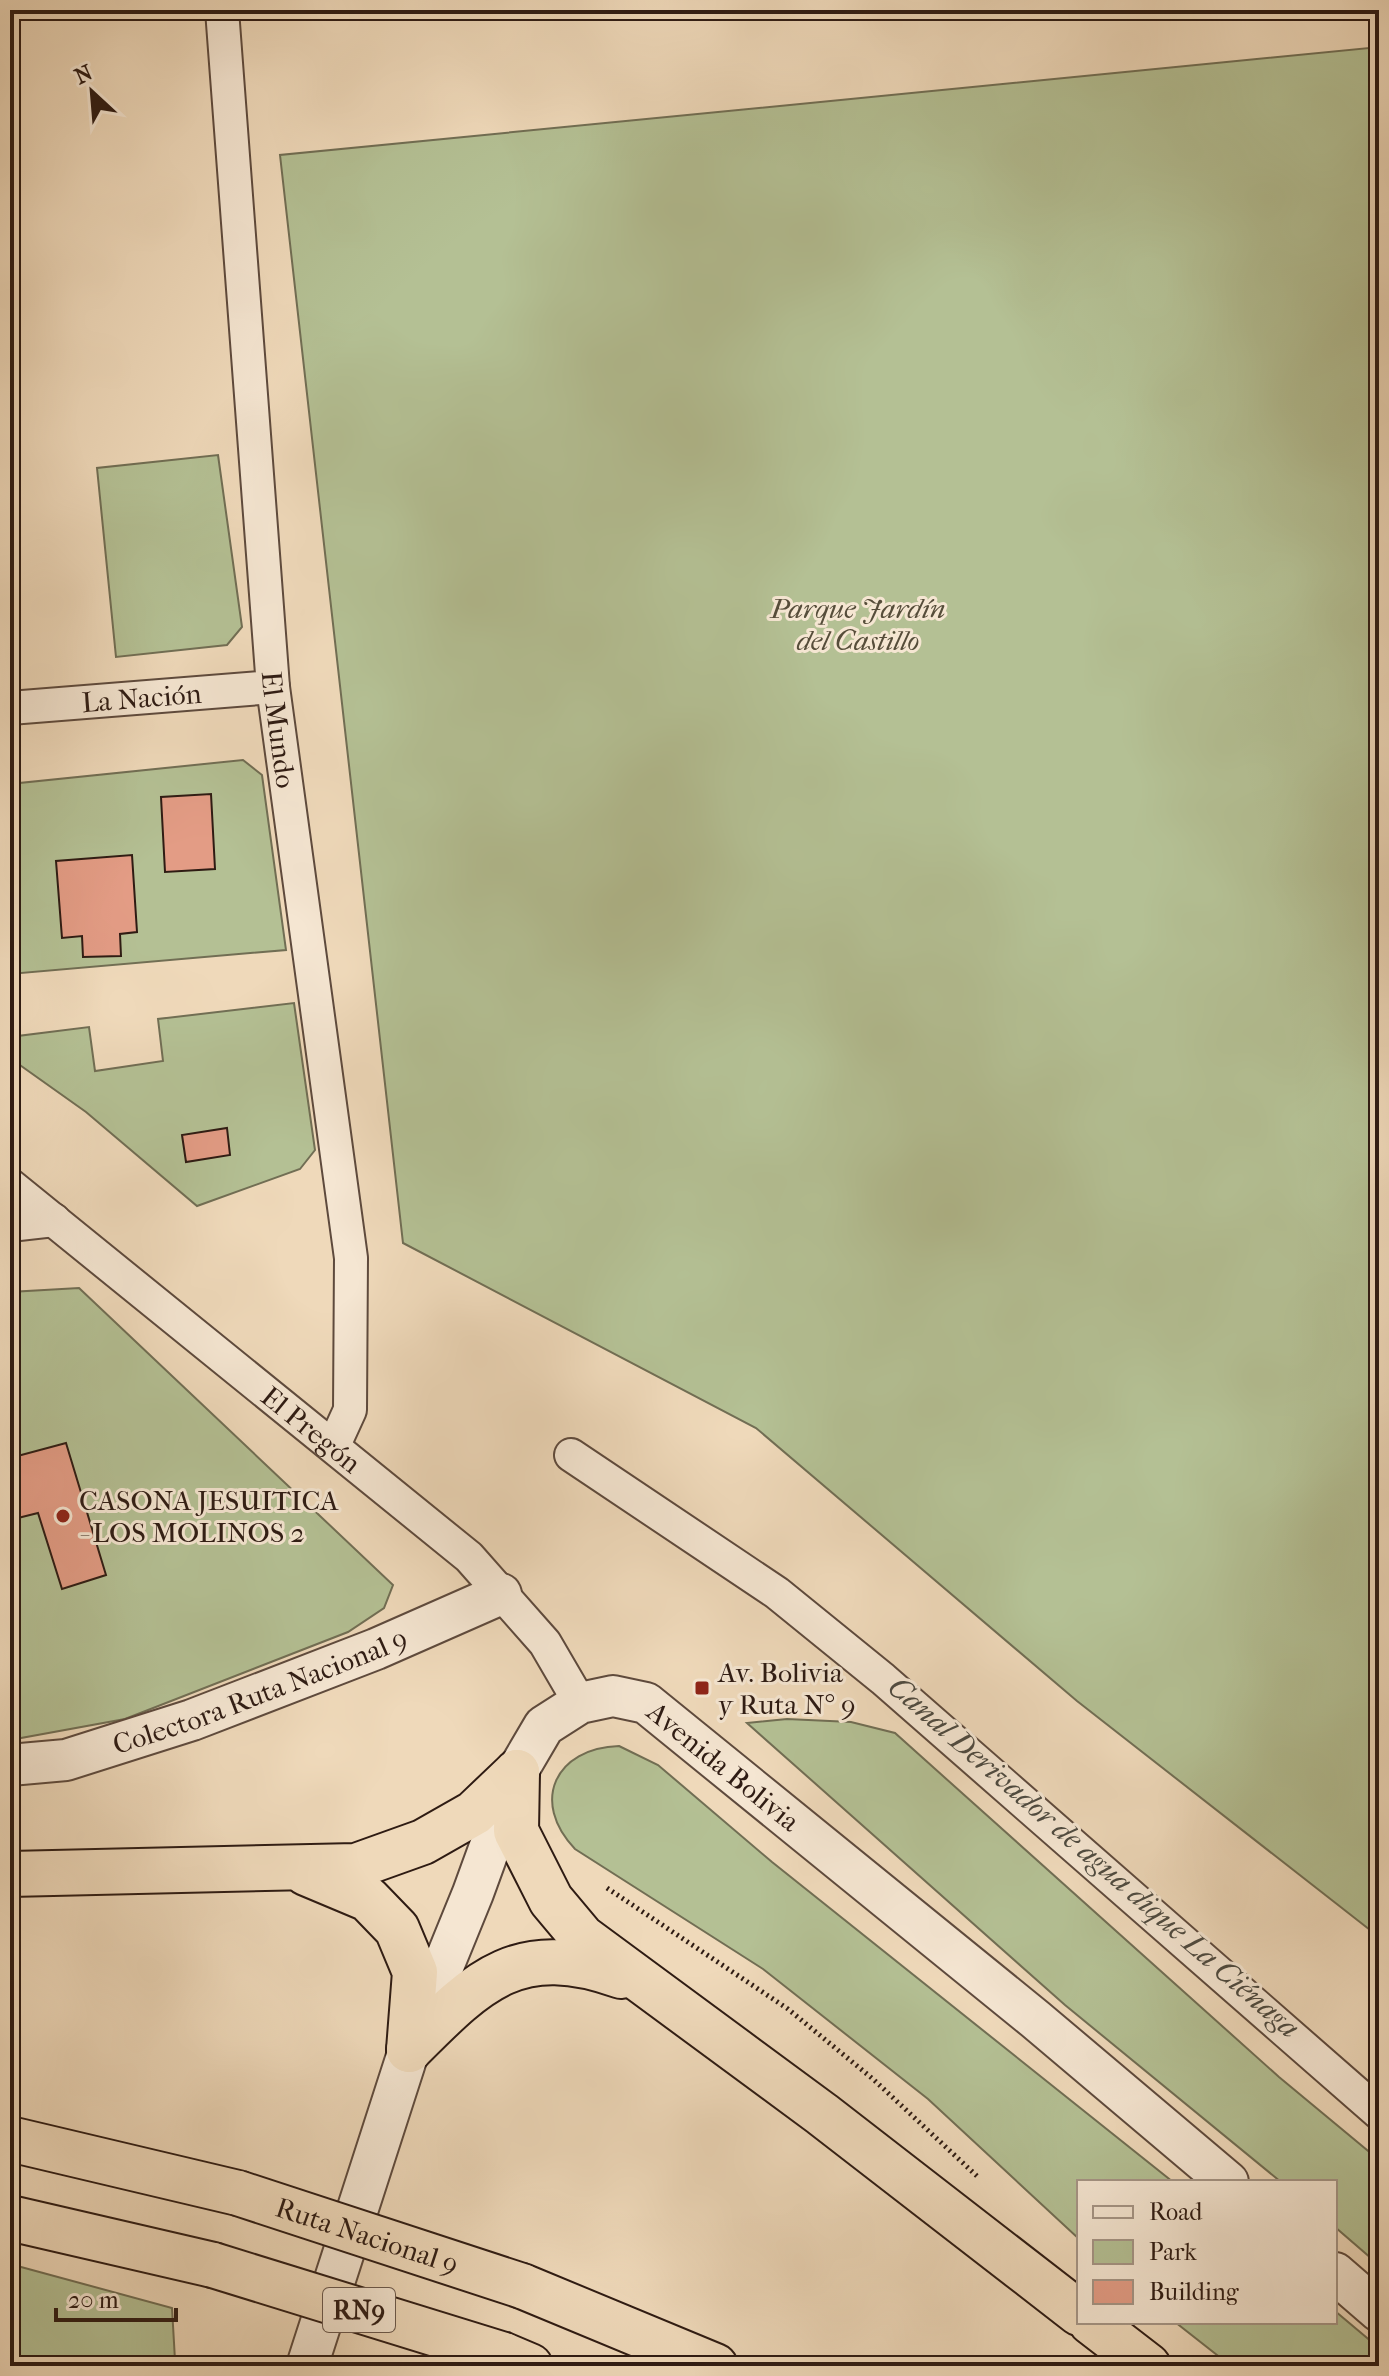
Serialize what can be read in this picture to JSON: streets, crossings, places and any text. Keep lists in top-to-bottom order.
{
  "streets": {
    "highway": ["Ruta Nacional 9", "RN9"],
    "street": [
      "La Nación",
      "El Mundo",
      "El Pregón",
      "Colectora Ruta Nacional 9",
      "Avenida Bolivia"
    ]
  },
  "crossings": [
    ["La Nación", "El Mundo"],
    ["El Mundo", "El Pregón"],
    ["El Pregón", "Colectora Ruta Nacional 9"],
    ["El Pregón", "Avenida Bolivia"]
  ],
  "water": ["Canal Derivador de agua dique La Ciénaga"],
  "parks": ["Parque Jardín del Castillo"],
  "places": {
    "other": ["CASONA JESUITICA - LOS MOLINOS 2"],
    "transit": ["Av. Bolivia y Ruta N° 9"]
  },
  "legend": ["Road", "Park", "Building"],
  "scale_bar": "20 m",
  "north": "top left"
}
